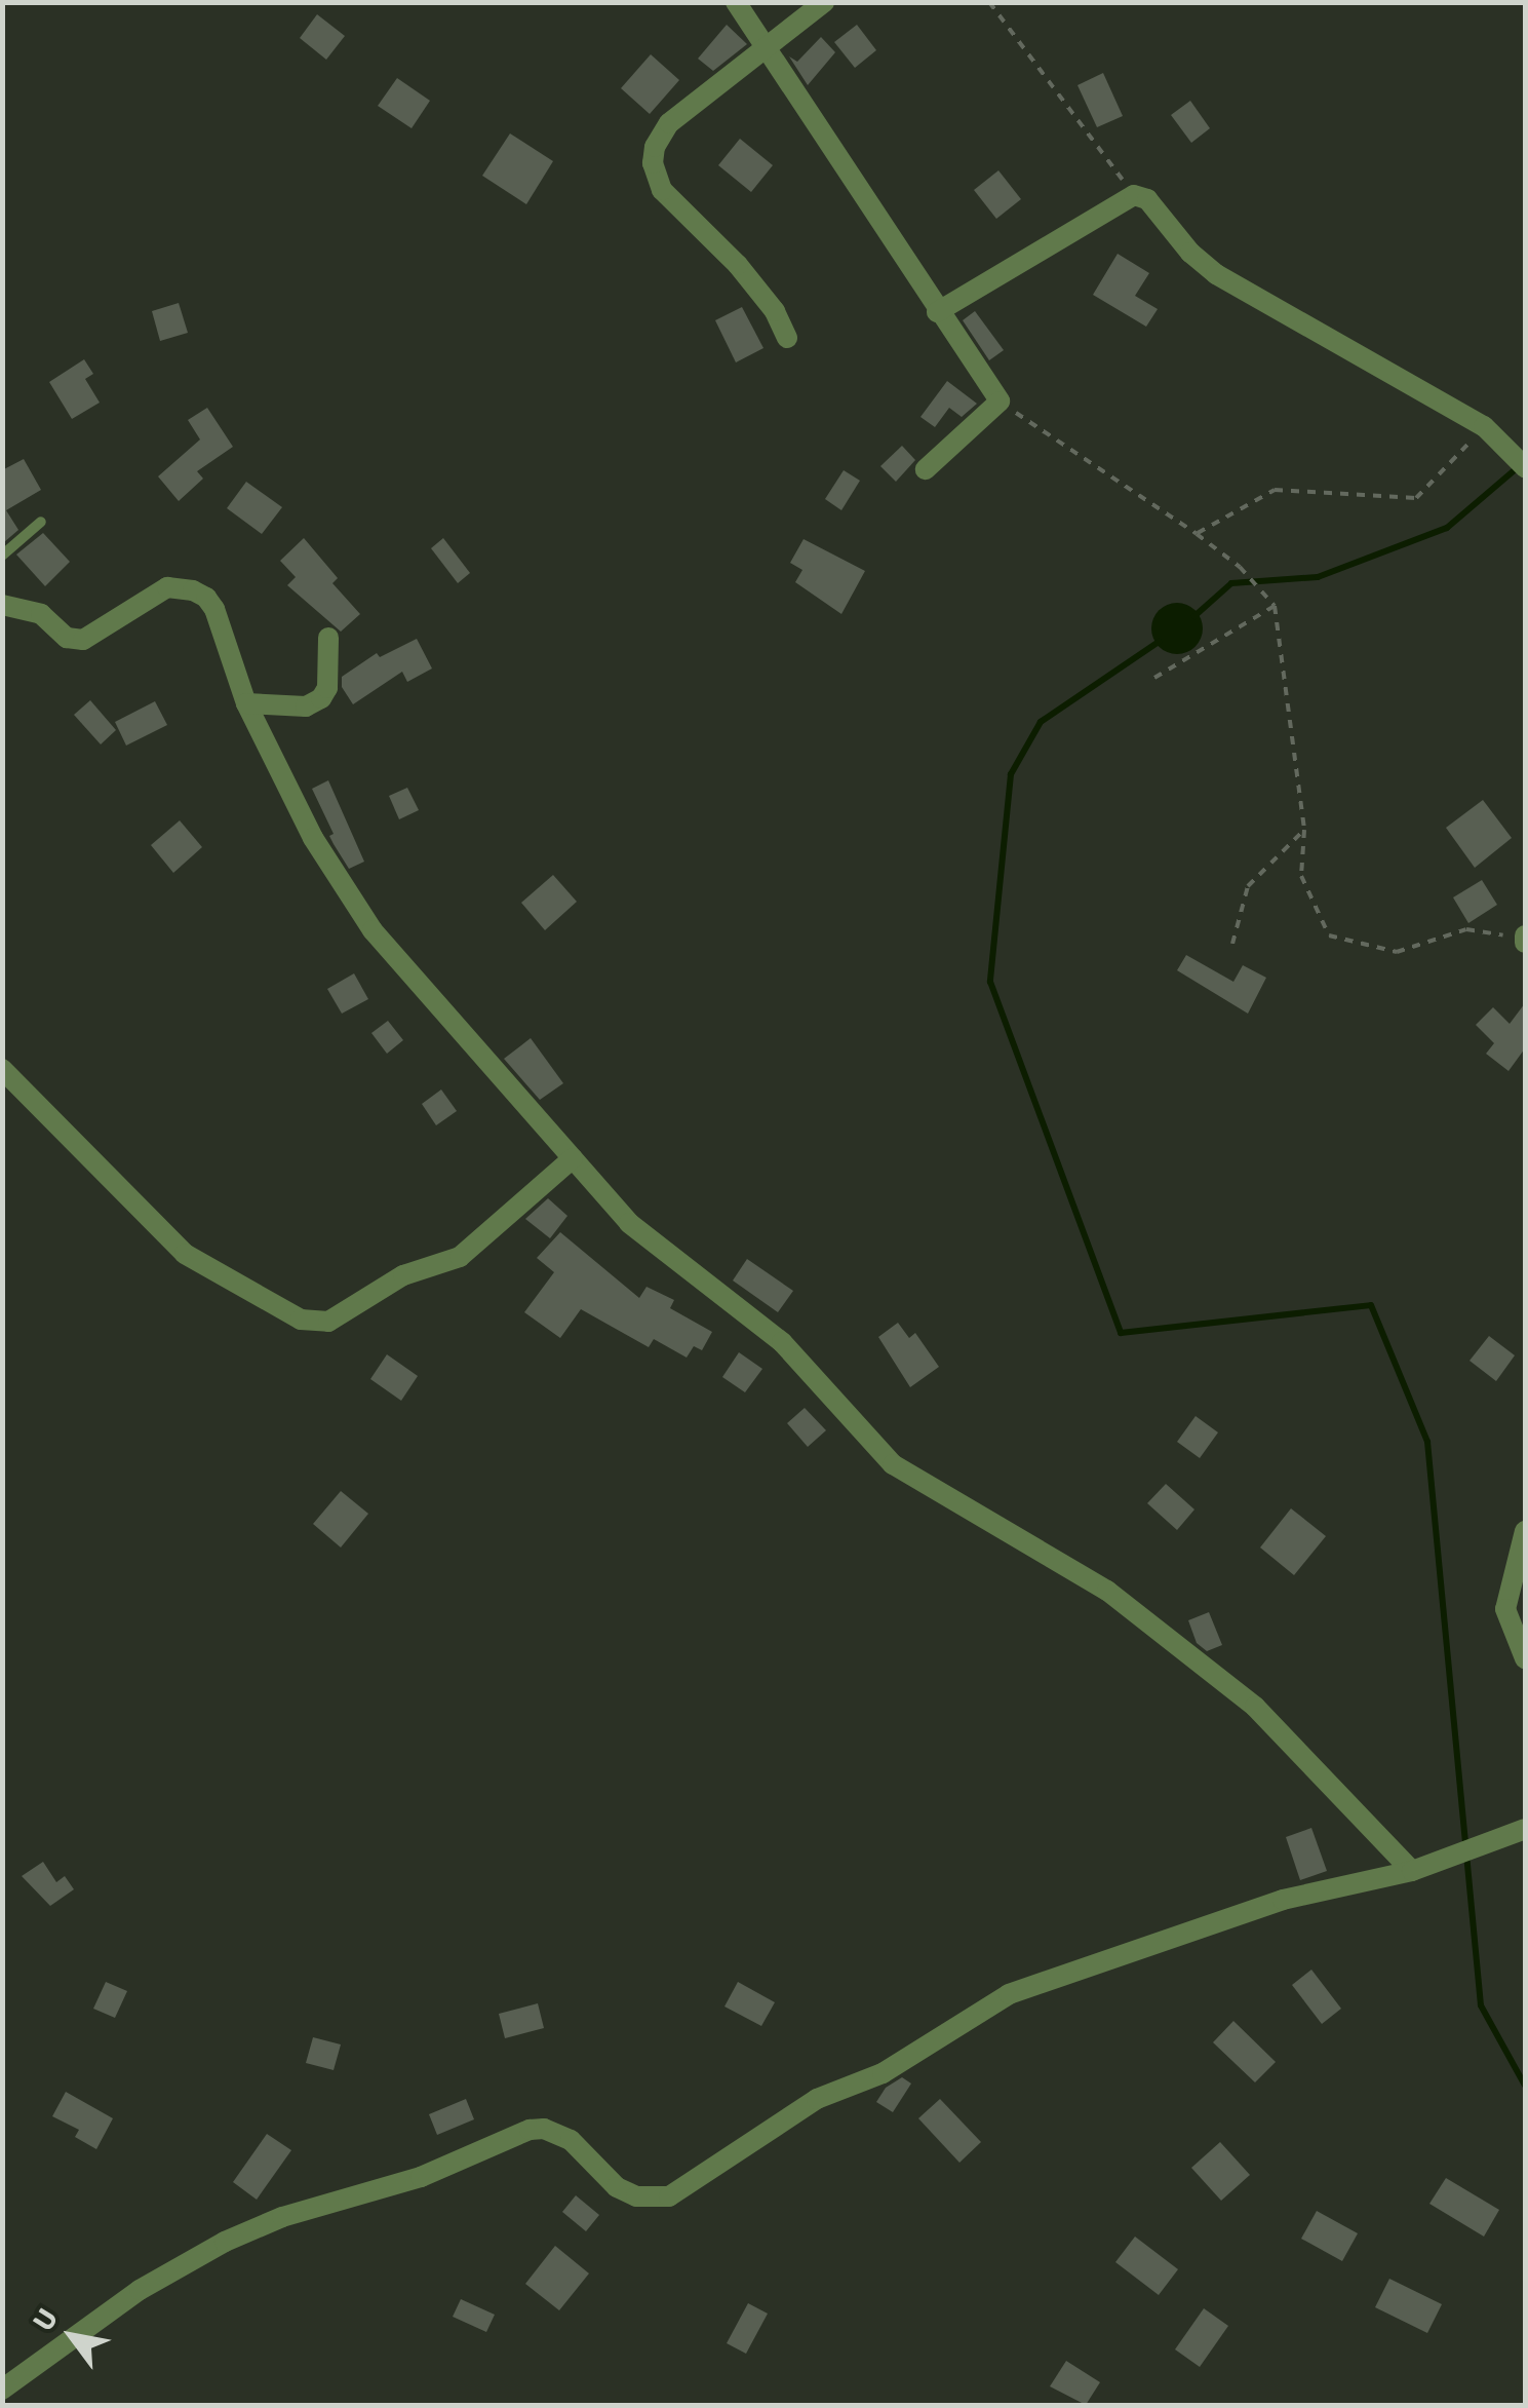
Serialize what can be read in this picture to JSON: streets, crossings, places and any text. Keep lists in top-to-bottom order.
{
  "north": "top left"
}
